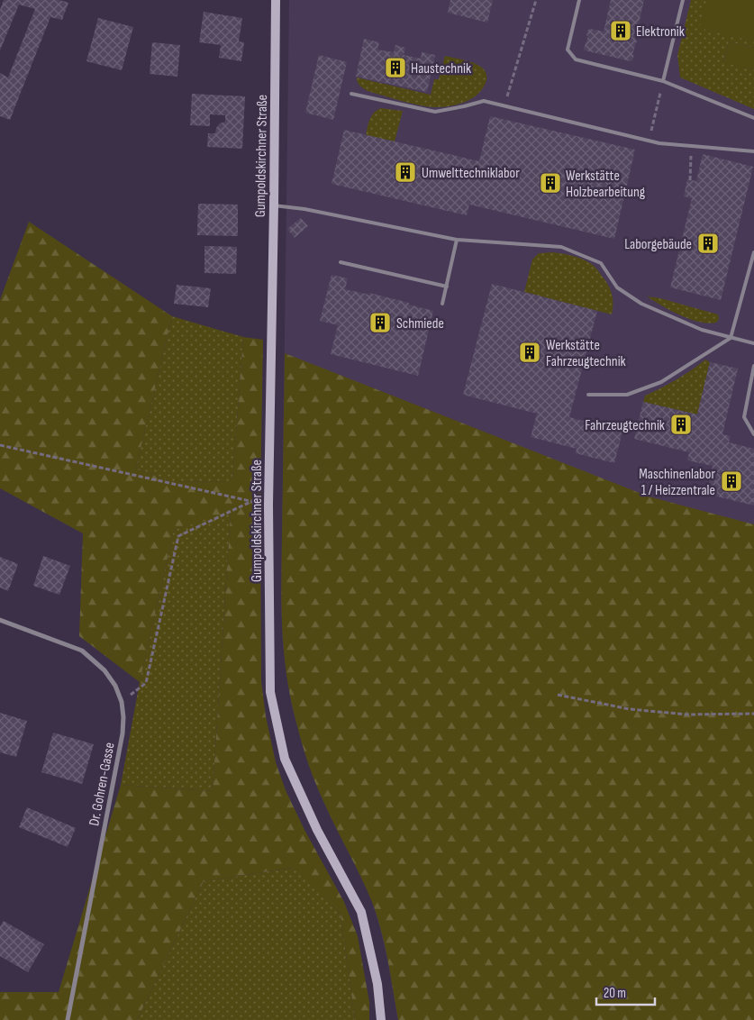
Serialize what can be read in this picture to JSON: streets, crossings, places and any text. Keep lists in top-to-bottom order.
{
  "streets": {
    "main road": ["Gumpoldskirchner Straße"],
    "street": ["Dr. Gohren-Gasse"]
  },
  "places": {
    "building": [
      "Elektronik",
      "Haustechnik",
      "Umwelttechniklabor",
      "Werkstätte Holzbearbeitung",
      "Laborgebäude",
      "Schmiede",
      "Werkstätte Fahrzeugtechnik",
      "Fahrzeugtechnik",
      "Maschinenlabor 1 / Heizzentrale"
    ]
  },
  "scale_bar": "20 m"
}
